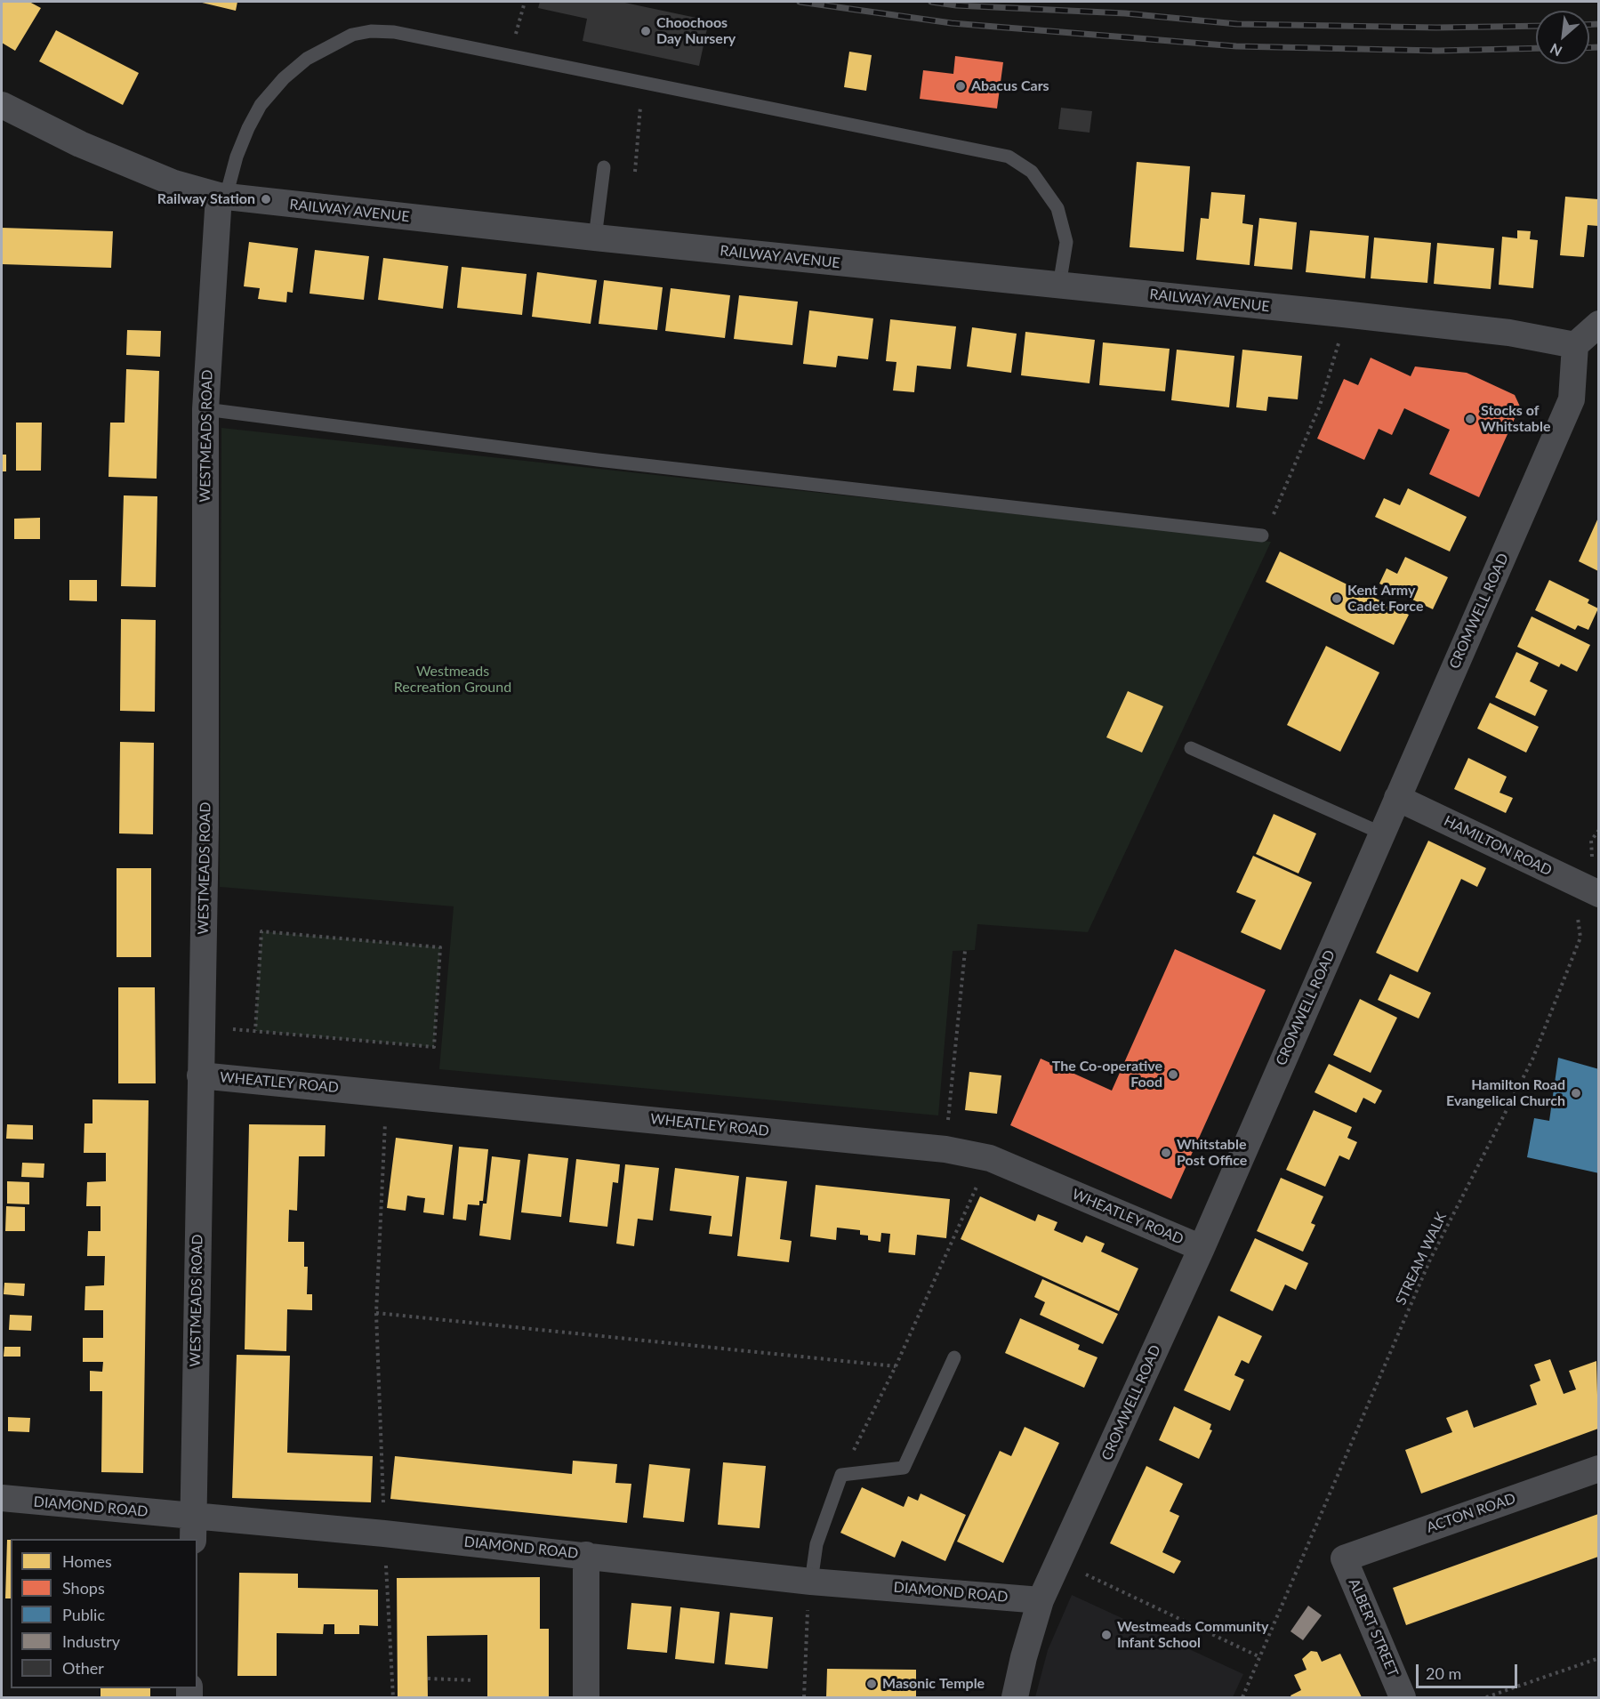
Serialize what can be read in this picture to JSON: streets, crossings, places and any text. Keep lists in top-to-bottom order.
{
  "streets": {
    "street": [
      "RAILWAY AVENUE",
      "WESTMEADS ROAD",
      "CROMWELL ROAD",
      "HAMILTON ROAD",
      "WHEATLEY ROAD",
      "DIAMOND ROAD",
      "ACTON ROAD",
      "ALBERT STREET"
    ],
    "path": ["STREAM WALK"]
  },
  "crossings": [
    ["RAILWAY AVENUE", "WESTMEADS ROAD"],
    ["RAILWAY AVENUE", "CROMWELL ROAD"],
    ["WESTMEADS ROAD", "WHEATLEY ROAD"],
    ["WESTMEADS ROAD", "DIAMOND ROAD"],
    ["CROMWELL ROAD", "HAMILTON ROAD"],
    ["CROMWELL ROAD", "WHEATLEY ROAD"],
    ["CROMWELL ROAD", "DIAMOND ROAD"],
    ["HAMILTON ROAD", "STREAM WALK"],
    ["ACTON ROAD", "ALBERT STREET"]
  ],
  "parks": ["Westmeads Recreation Ground"],
  "places": [
    "Choochoos Day Nursery",
    "Abacus Cars",
    "Railway Station",
    "Stocks of Whitstable",
    "Kent Army Cadet Force",
    "The Co-operative Food",
    "Hamilton Road Evangelical Church",
    "Whitstable Post Office",
    "Westmeads Community Infant School",
    "Masonic Temple"
  ],
  "legend": [
    "Homes",
    "Shops",
    "Public",
    "Industry",
    "Other"
  ],
  "scale_bar": "20 m",
  "north": "bottom left"
}
